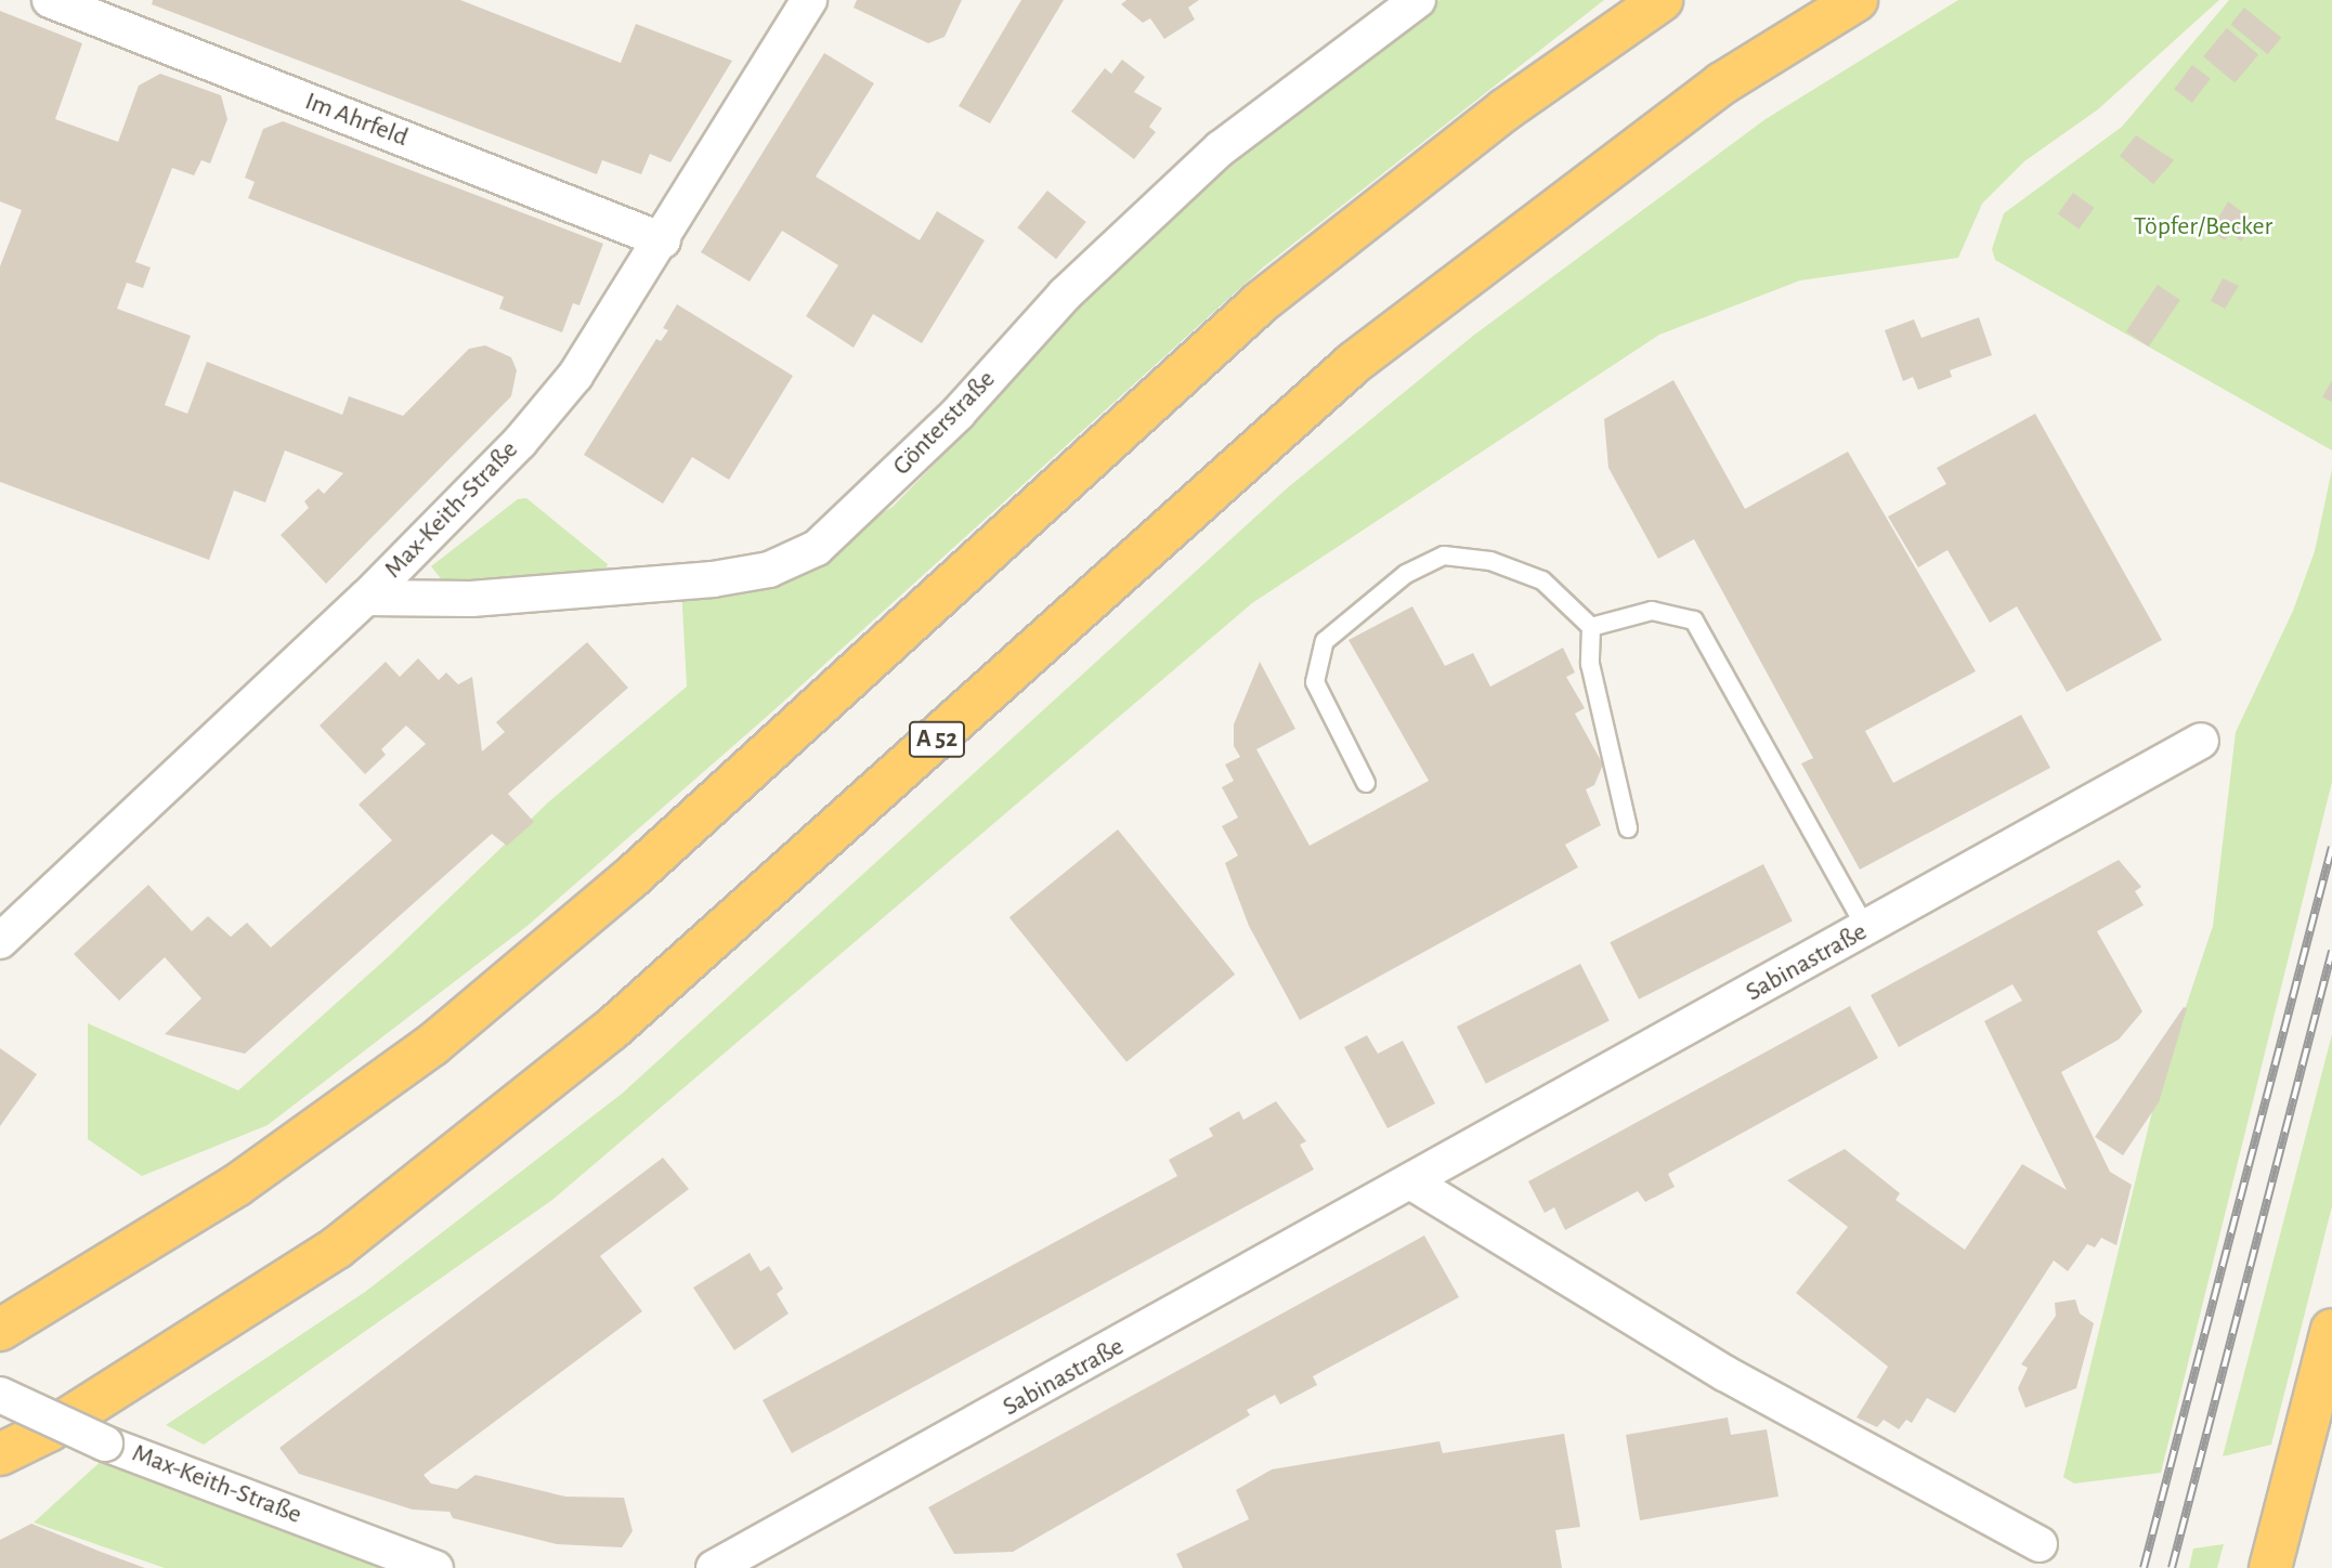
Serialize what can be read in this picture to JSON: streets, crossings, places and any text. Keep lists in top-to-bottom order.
{
  "streets": {
    "highway": ["A 52"],
    "street": [
      "Im Ahrfeld",
      "Gönterstraße",
      "Max-Keith-Straße",
      "Sabinastraße"
    ]
  },
  "crossings": [
    ["Im Ahrfeld", "Max-Keith-Straße"],
    ["Gönterstraße", "Max-Keith-Straße"]
  ],
  "parks": ["Töpfer/Becker"]
}
